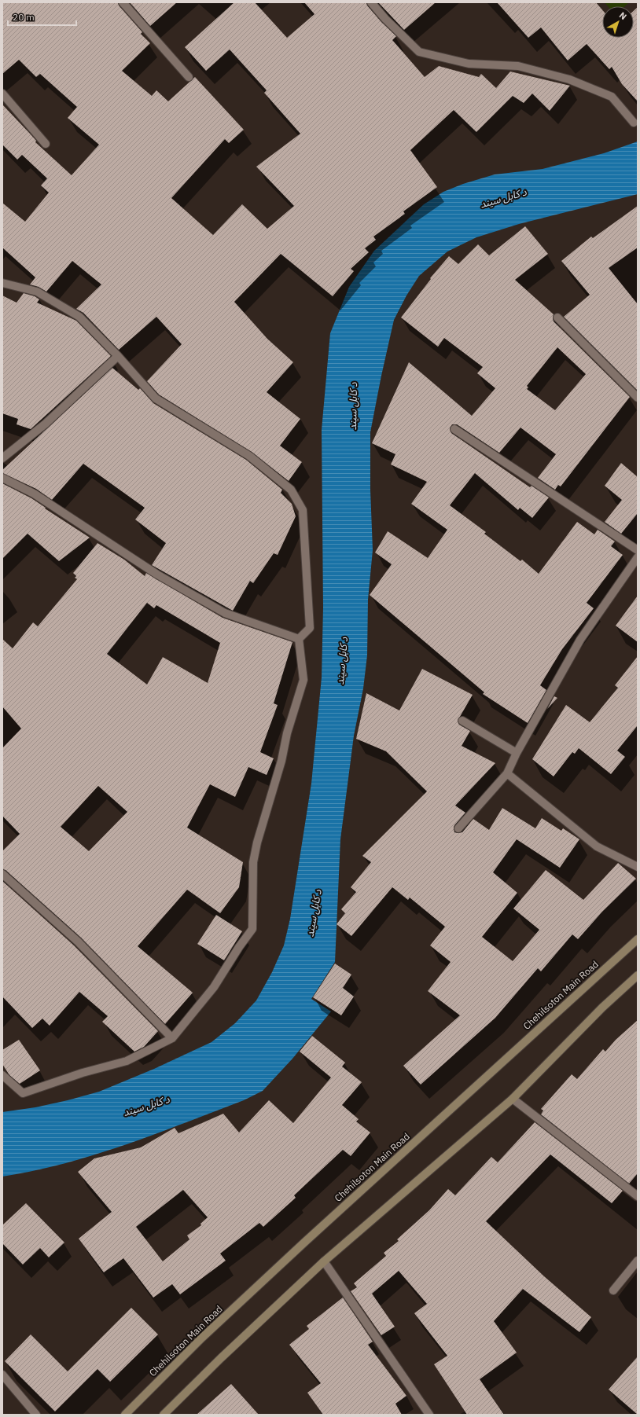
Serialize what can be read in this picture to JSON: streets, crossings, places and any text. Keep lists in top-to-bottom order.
{
  "streets": {
    "main road": ["Chehilsoton Main Road"]
  },
  "water": ["د کابل سيند"],
  "scale_bar": "20 m",
  "north": "top right"
}
